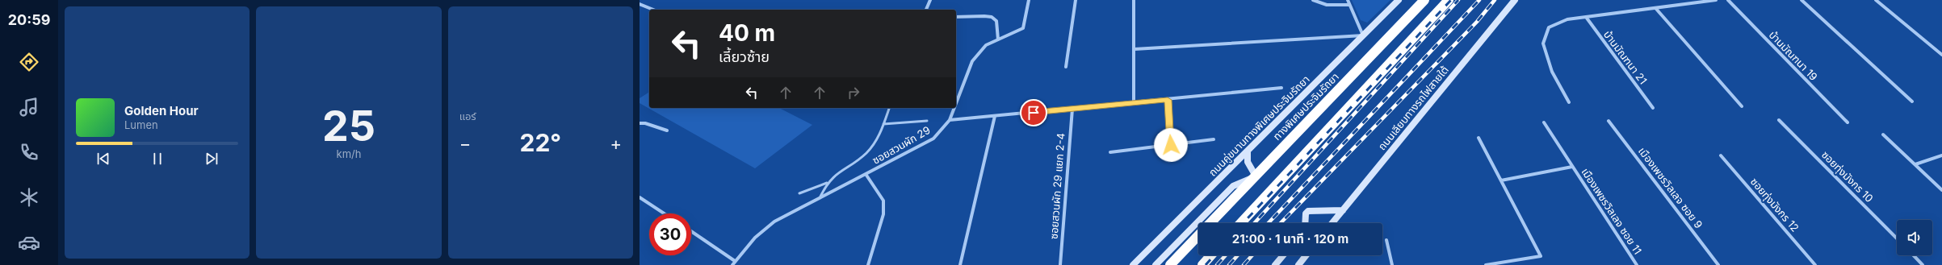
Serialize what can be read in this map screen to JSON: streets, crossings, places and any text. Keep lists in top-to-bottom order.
{
  "streets": {
    "highway": ["ทางพิเศษประจิมรัถยา"],
    "main road": ["ถนนเลียบทางรถไฟสายใต้", "ถนนคู่ขนานทางพิเศษประจิมรัถยา"],
    "street": [
      "บ้านมัณฑนา 19",
      "บ้านมัณฑนา 21",
      "ซอยสวนผัก 29",
      "ซอยทุ่งมังกร 10",
      "ซอยสวนผัก 29 แยก 2-4",
      "เมืองเพชรวิลเลจ ซอย 9",
      "ซอยทุ่งมังกร 12",
      "เมืองเพชรวิลเลจ ซอย 11"
    ]
  },
  "page": {
    "tabs": "20:59",
    "tile": [
      ["25", "km/h"],
      "แอร์"
    ],
    "turn": ["40 m", "เลี้ยวซ้าย"],
    "song": ["Golden Hour", "Lumen"],
    "heat": ["−", "22°", "+"],
    "limit": "30",
    "trip": "21:00 · 1 นาที · 120 m"
  }
}
